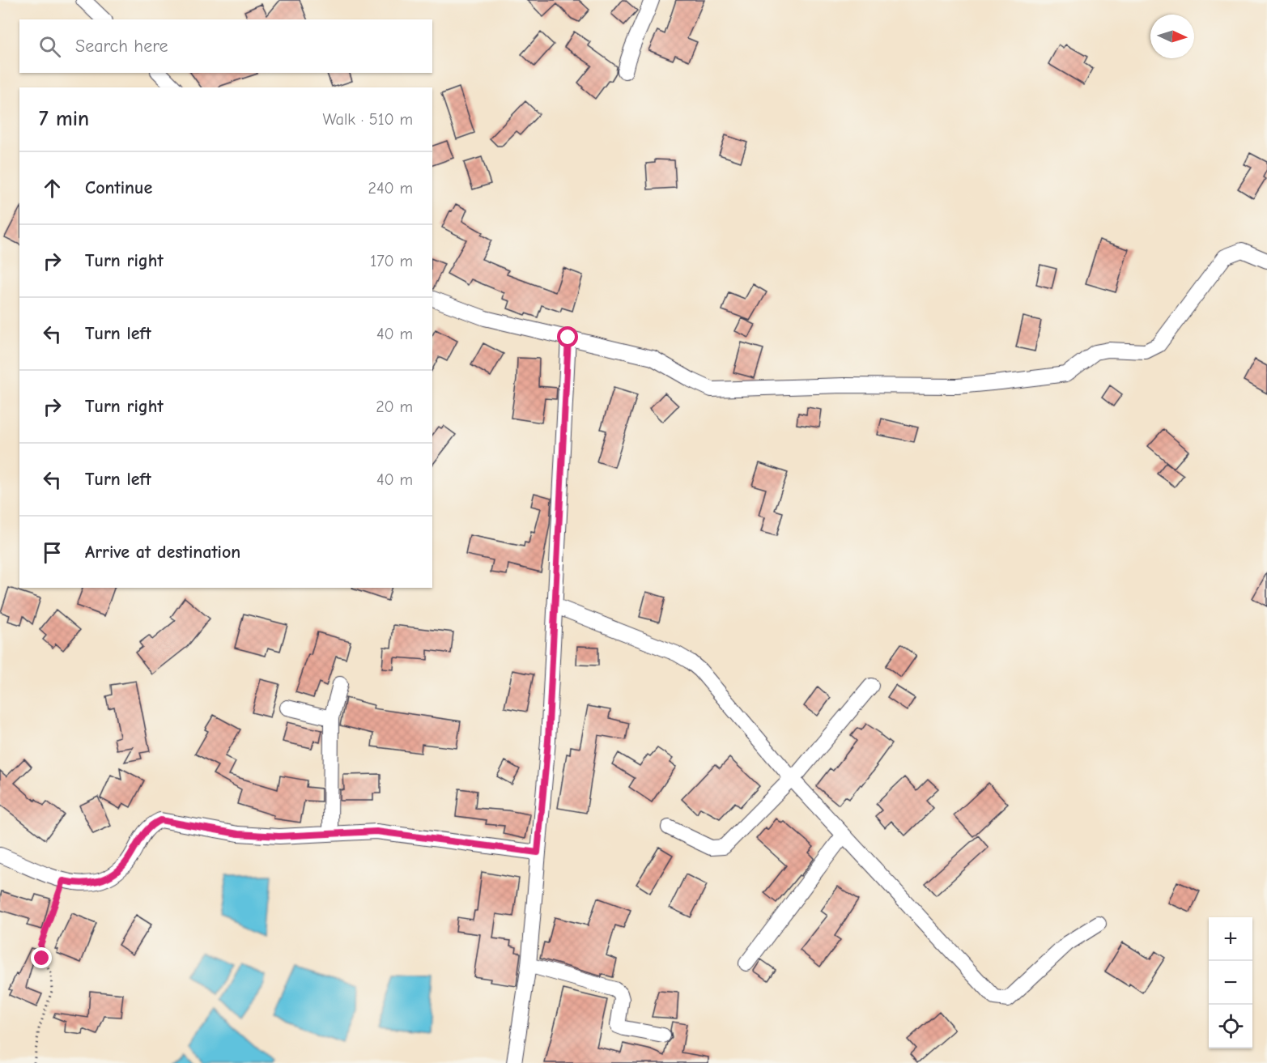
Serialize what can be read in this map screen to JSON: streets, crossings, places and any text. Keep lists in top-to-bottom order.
{
  "north": "right",
  "page": {
    "search": "Search here",
    "heading": ["7 min", "Walk · 510 m"],
    "list": [
      ["Continue", "240 m"],
      ["Turn right", "170 m"],
      ["Turn left", "40 m"],
      ["Turn right", "20 m"],
      ["Turn left", "40 m"],
      "Arrive at destination"
    ],
    "map_buttons": ["+", "−"]
  }
}
